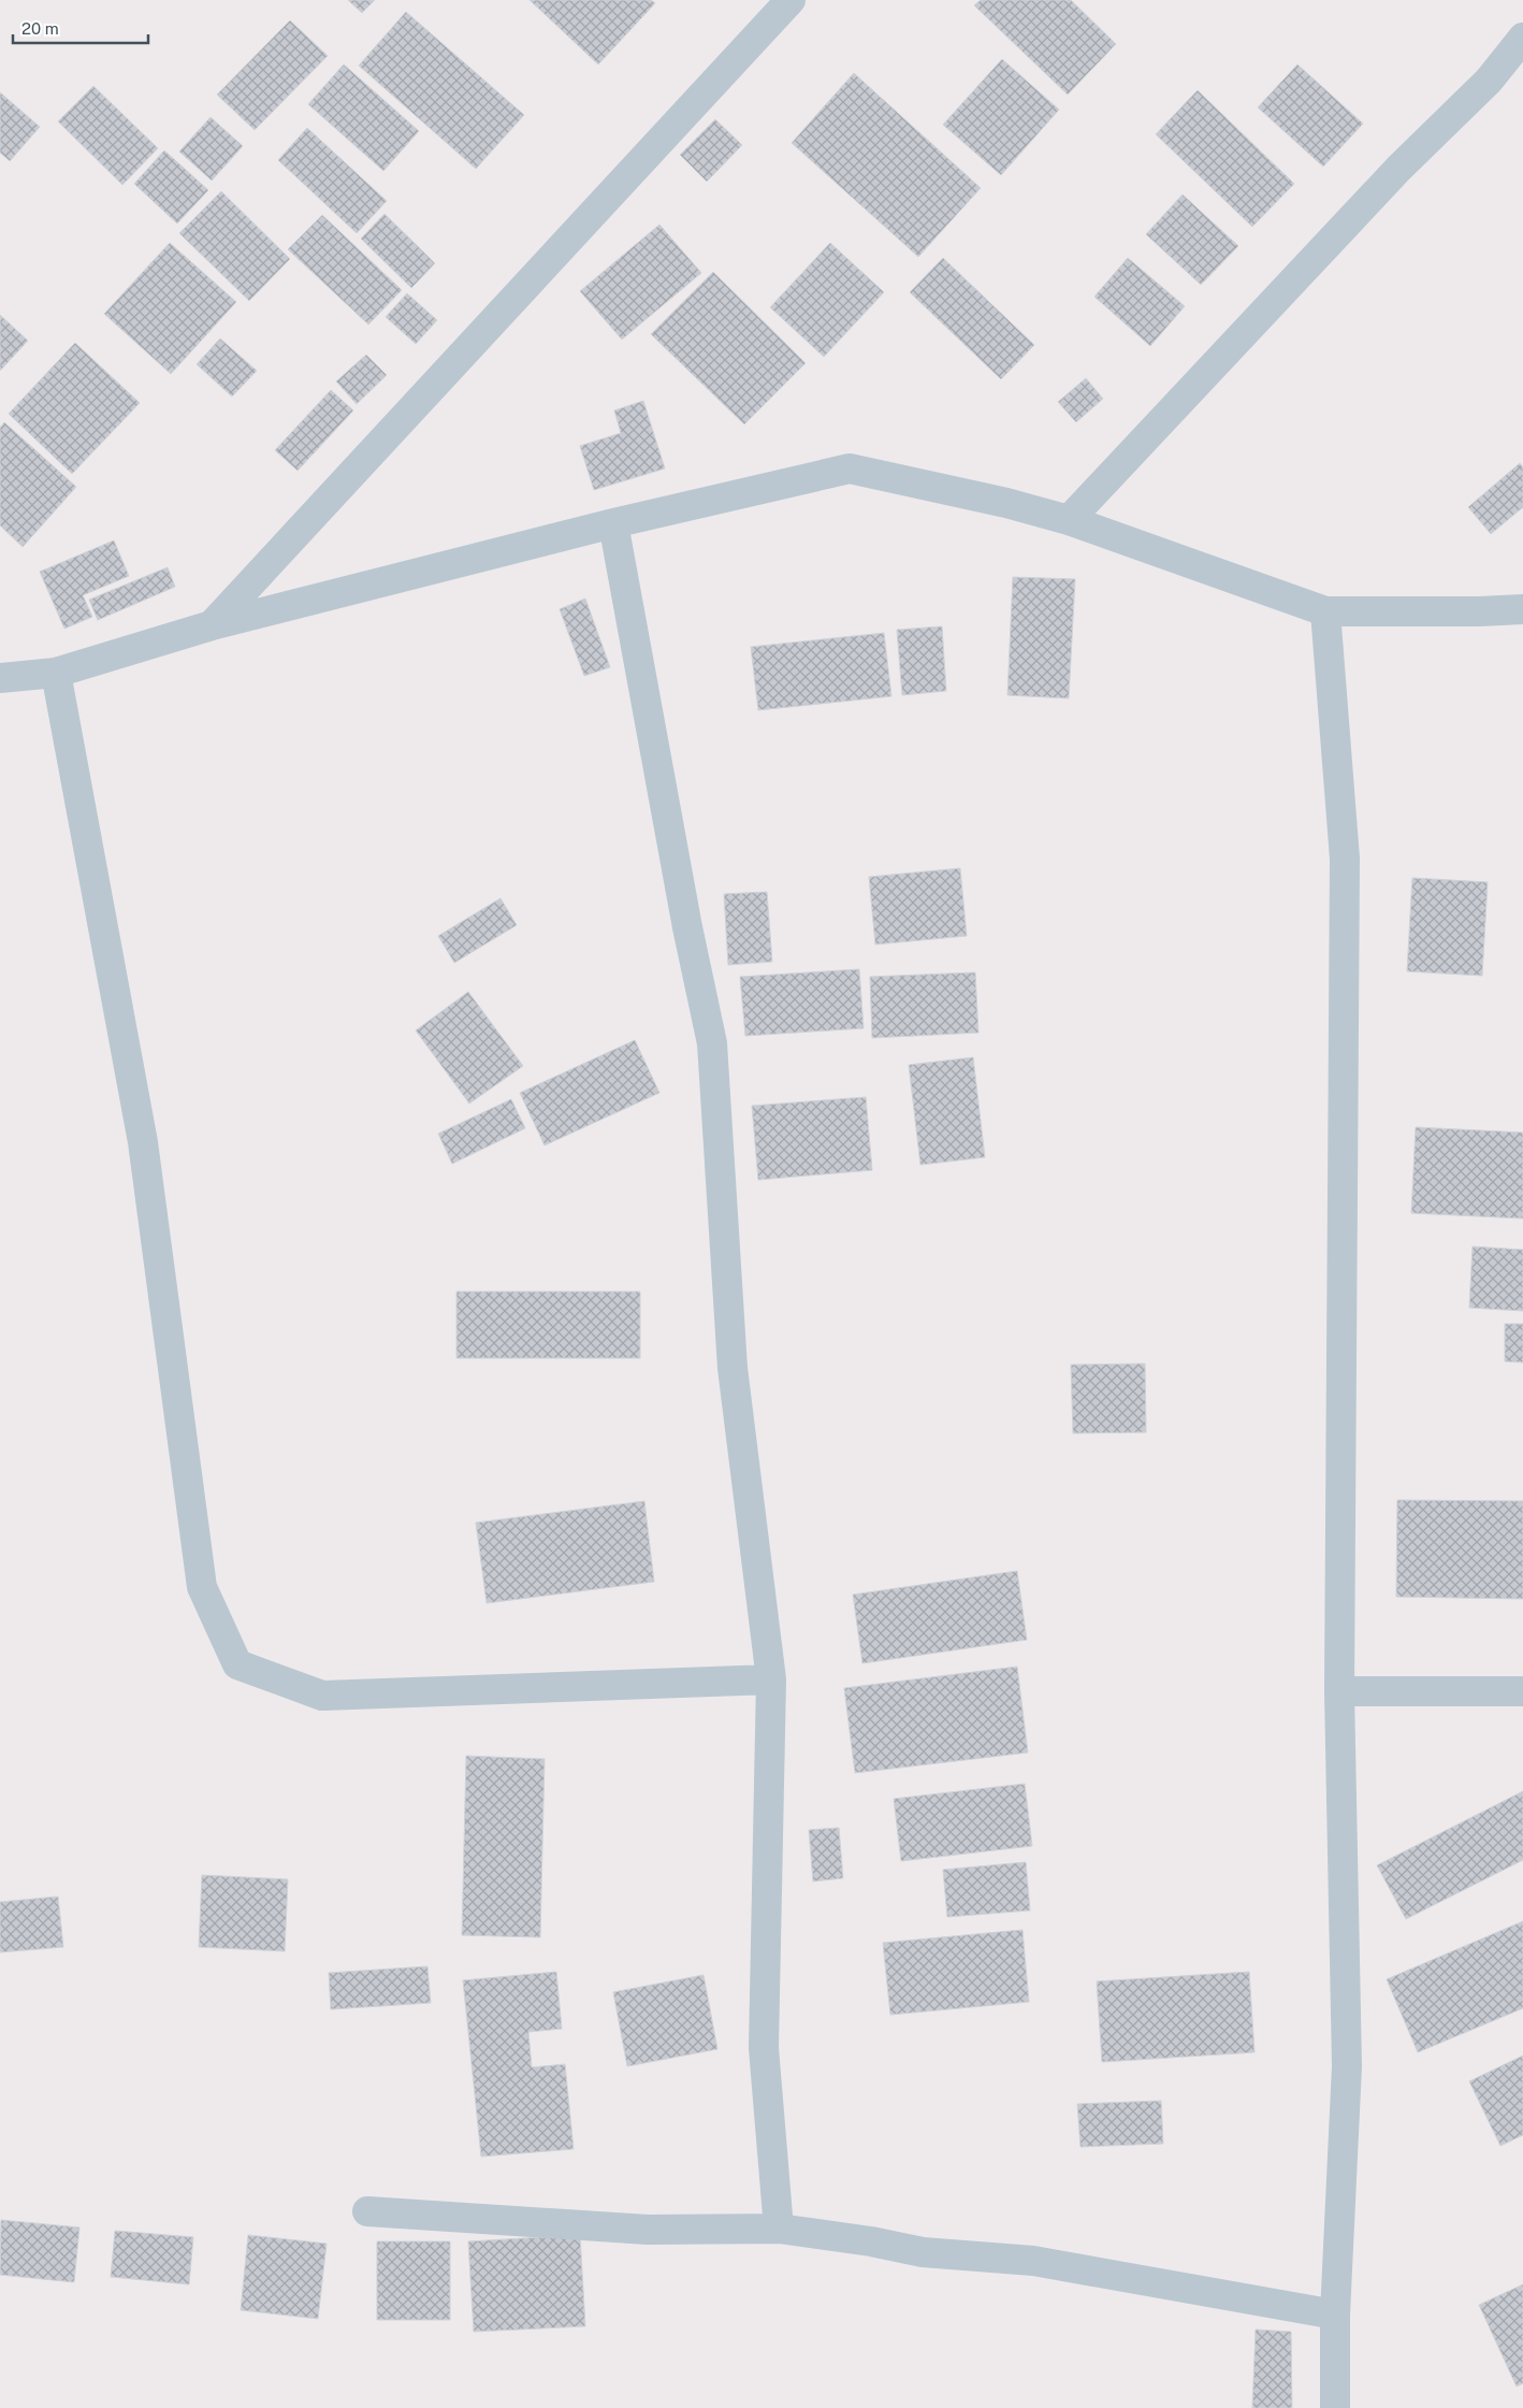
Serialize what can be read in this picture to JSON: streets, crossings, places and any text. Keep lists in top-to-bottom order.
{
  "scale_bar": "20 m"
}
